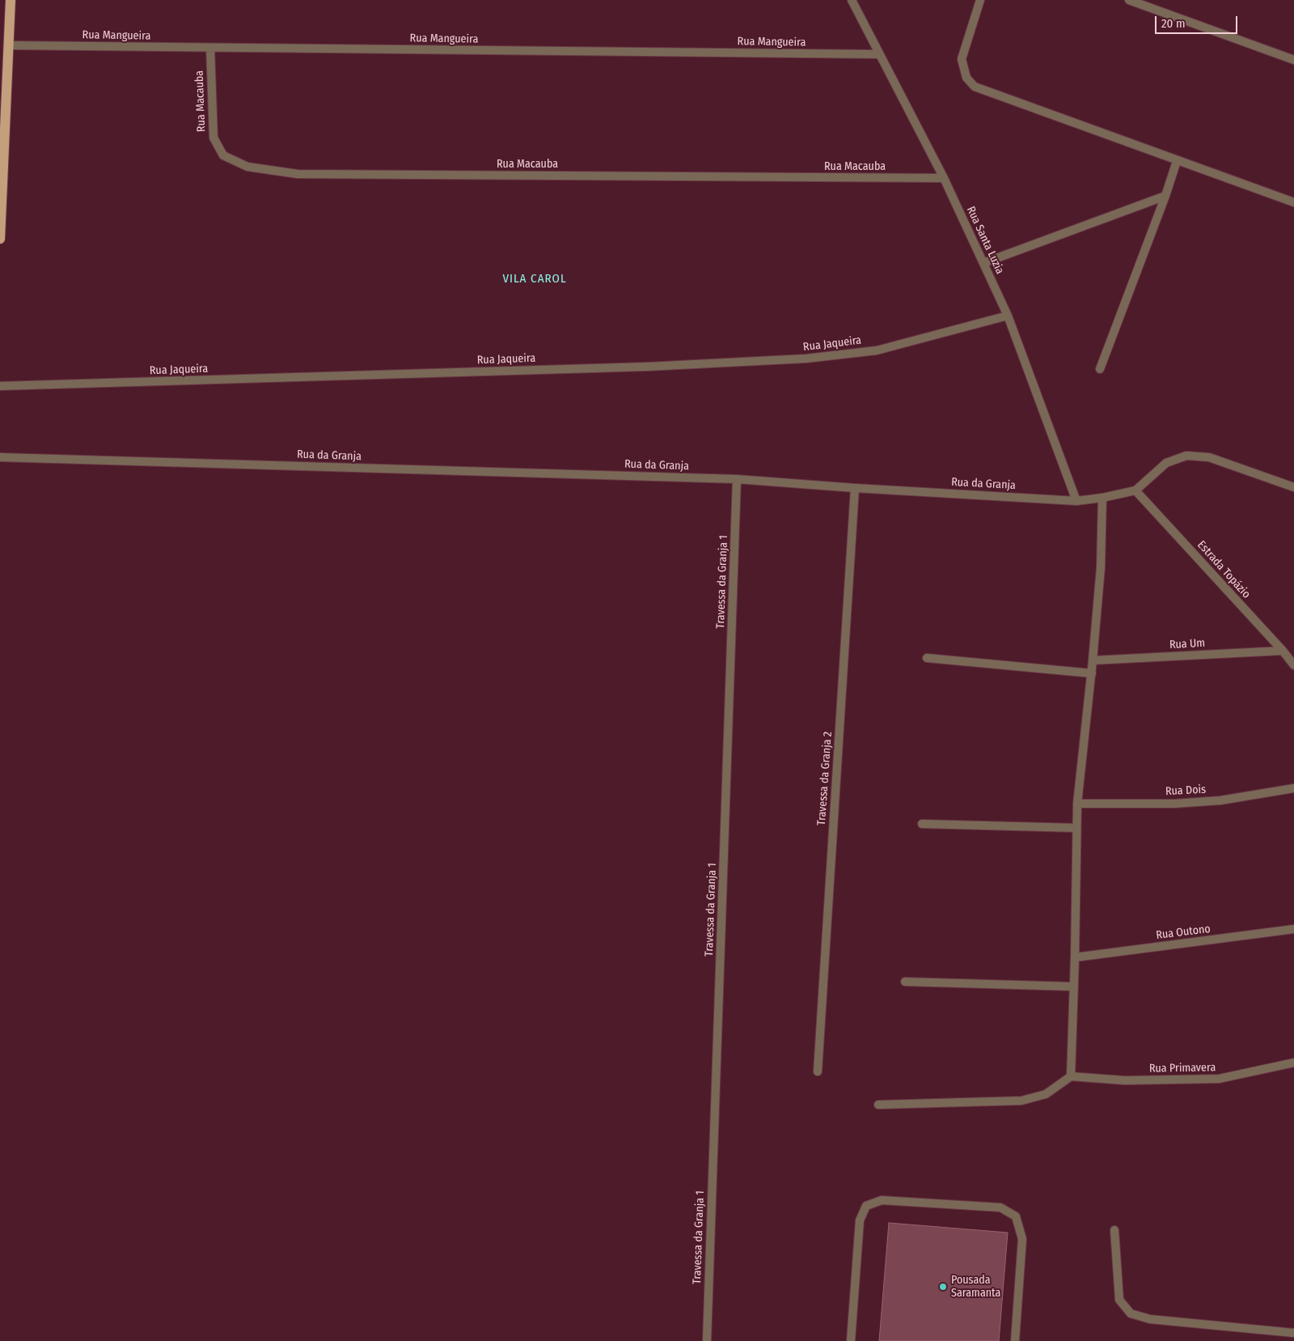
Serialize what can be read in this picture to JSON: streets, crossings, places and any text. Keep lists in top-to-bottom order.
{
  "streets": {
    "street": [
      "Rua Mangueira",
      "Rua Macauba",
      "Rua Santa Luzia",
      "Rua Jaqueira",
      "Rua da Granja",
      "Estrada Topázio",
      "Travessa da Granja 1",
      "Rua Um",
      "Travessa da Granja 2",
      "Rua Dois",
      "Rua Outono",
      "Rua Primavera"
    ]
  },
  "crossings": [
    ["Rua Mangueira", "Rua Macauba"],
    ["Rua Mangueira", "Rua Santa Luzia"],
    ["Rua Macauba", "Rua Santa Luzia"],
    ["Rua Santa Luzia", "Rua Jaqueira"],
    ["Rua Santa Luzia", "Rua da Granja"],
    ["Rua da Granja", "Estrada Topázio"],
    ["Rua da Granja", "Travessa da Granja 1"],
    ["Rua da Granja", "Travessa da Granja 2"],
    ["Estrada Topázio", "Rua Um"]
  ],
  "districts": ["VILA CAROL"],
  "places": ["Pousada Saramanta"],
  "scale_bar": "20 m"
}
